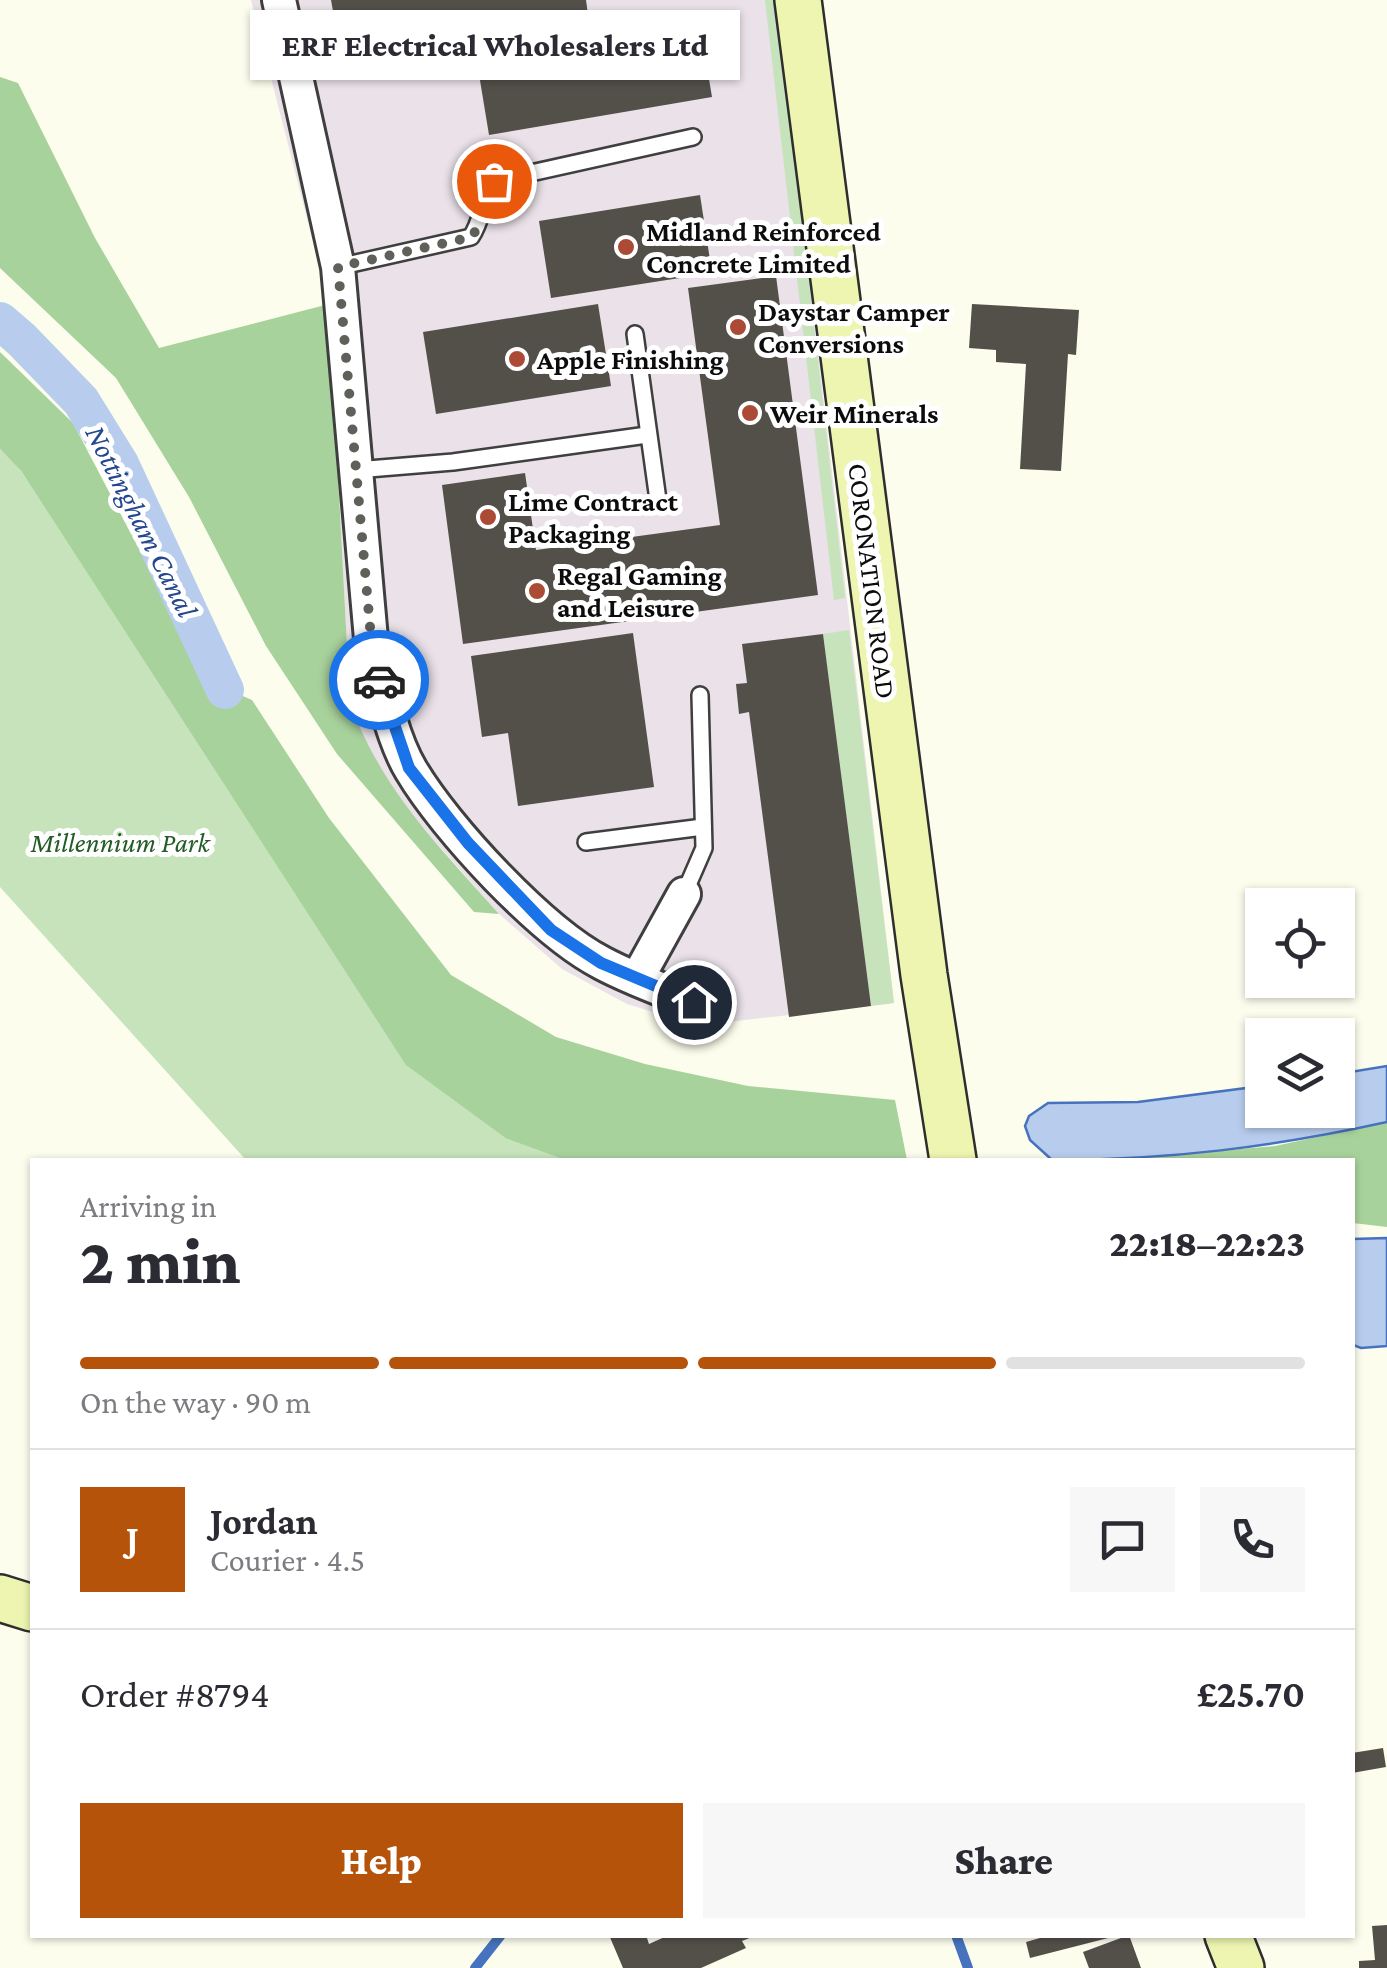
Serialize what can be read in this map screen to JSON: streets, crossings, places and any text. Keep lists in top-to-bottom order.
{
  "streets": {
    "street": ["CORONATION ROAD"]
  },
  "water": ["Nottingham Canal"],
  "parks": ["Millennium Park"],
  "places": [
    "ERF Electrical Wholesalers Ltd",
    "Midland Reinforced Concrete Limited",
    "Daystar Camper Conversions",
    "Apple Finishing",
    "Weir Minerals",
    "Lime Contract Packaging",
    "Regal Gaming and Leisure"
  ],
  "page": {
    "bubble": "ERF Electrical Wholesalers Ltd",
    "heading": ["2 min", "Arriving in", "22:18–22:23"],
    "panel": [
      "Jordan",
      "Courier · 4.5",
      "Order #8794",
      "£25.70"
    ],
    "bar": "On the way · 90 m",
    "round": "J",
    "buttons": ["Help", "Share"]
  }
}
